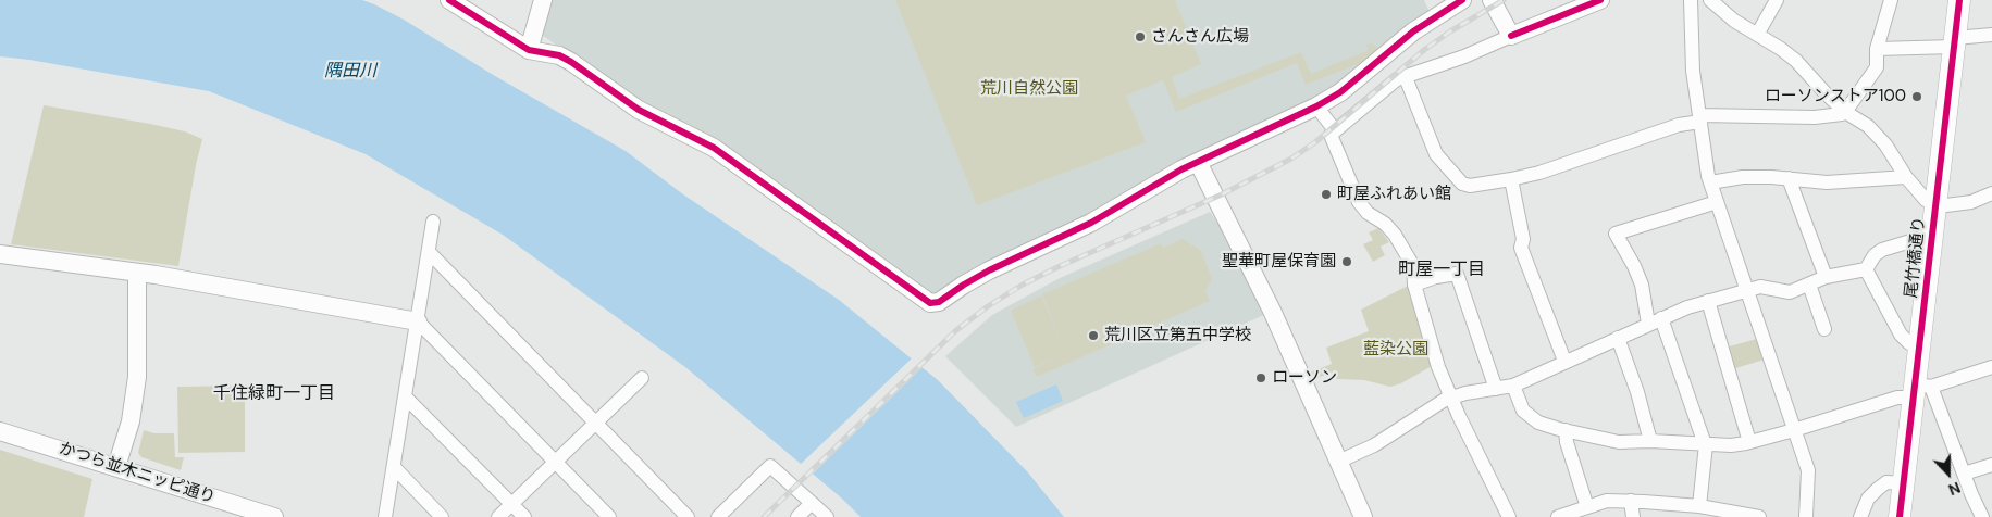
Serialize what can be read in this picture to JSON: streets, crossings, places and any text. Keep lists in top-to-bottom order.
{
  "streets": {
    "main road": ["尾竹橋通り"],
    "street": ["かつら並木ニッピ通り"]
  },
  "districts": ["町屋一丁目", "千住緑町一丁目"],
  "water": ["隅田川"],
  "parks": ["荒川自然公園", "藍染公園"],
  "places": [
    "さんさん広場",
    "ローソンストア100",
    "町屋ふれあい館",
    "聖華町屋保育園",
    "荒川区立第五中学校",
    "ローソン"
  ],
  "north": "bottom"
}
